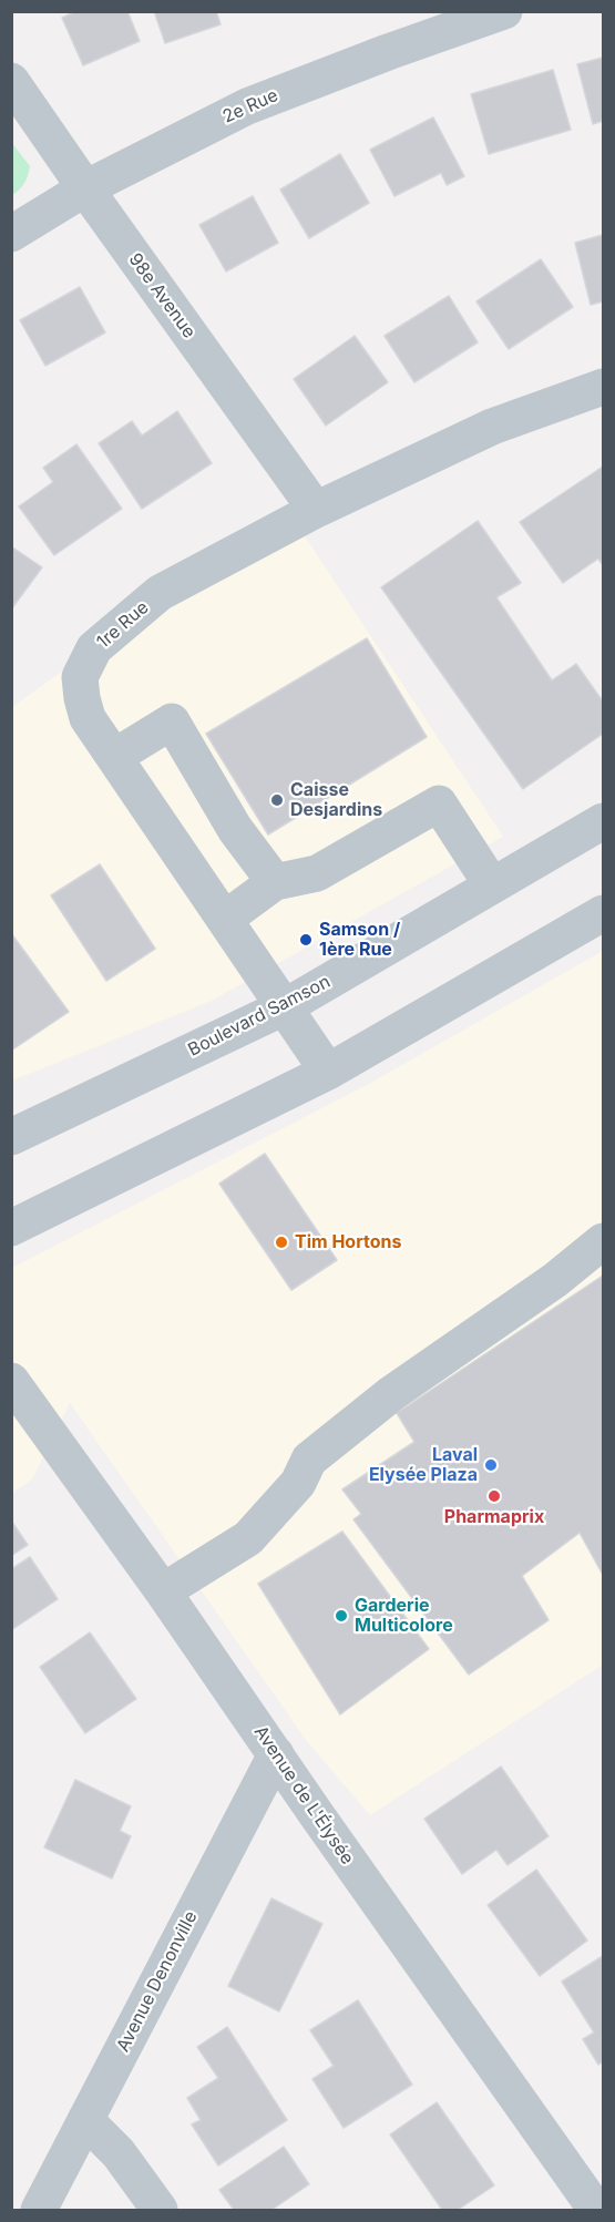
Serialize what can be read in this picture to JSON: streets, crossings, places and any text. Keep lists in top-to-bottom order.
{
  "streets": {
    "street": [
      "2e Rue",
      "98e Avenue",
      "1re Rue",
      "Boulevard Samson",
      "Avenue de L'Élysée",
      "Avenue Denonville"
    ]
  },
  "crossings": [
    ["2e Rue", "98e Avenue"],
    ["98e Avenue", "1re Rue"],
    ["1re Rue", "Boulevard Samson"],
    ["Avenue de L'Élysée", "Avenue Denonville"]
  ],
  "places": [
    "Caisse Desjardins",
    "Samson / 1ère Rue",
    "Tim Hortons",
    "Laval Elysée Plaza",
    "Pharmaprix",
    "Garderie Multicolore"
  ]
}
